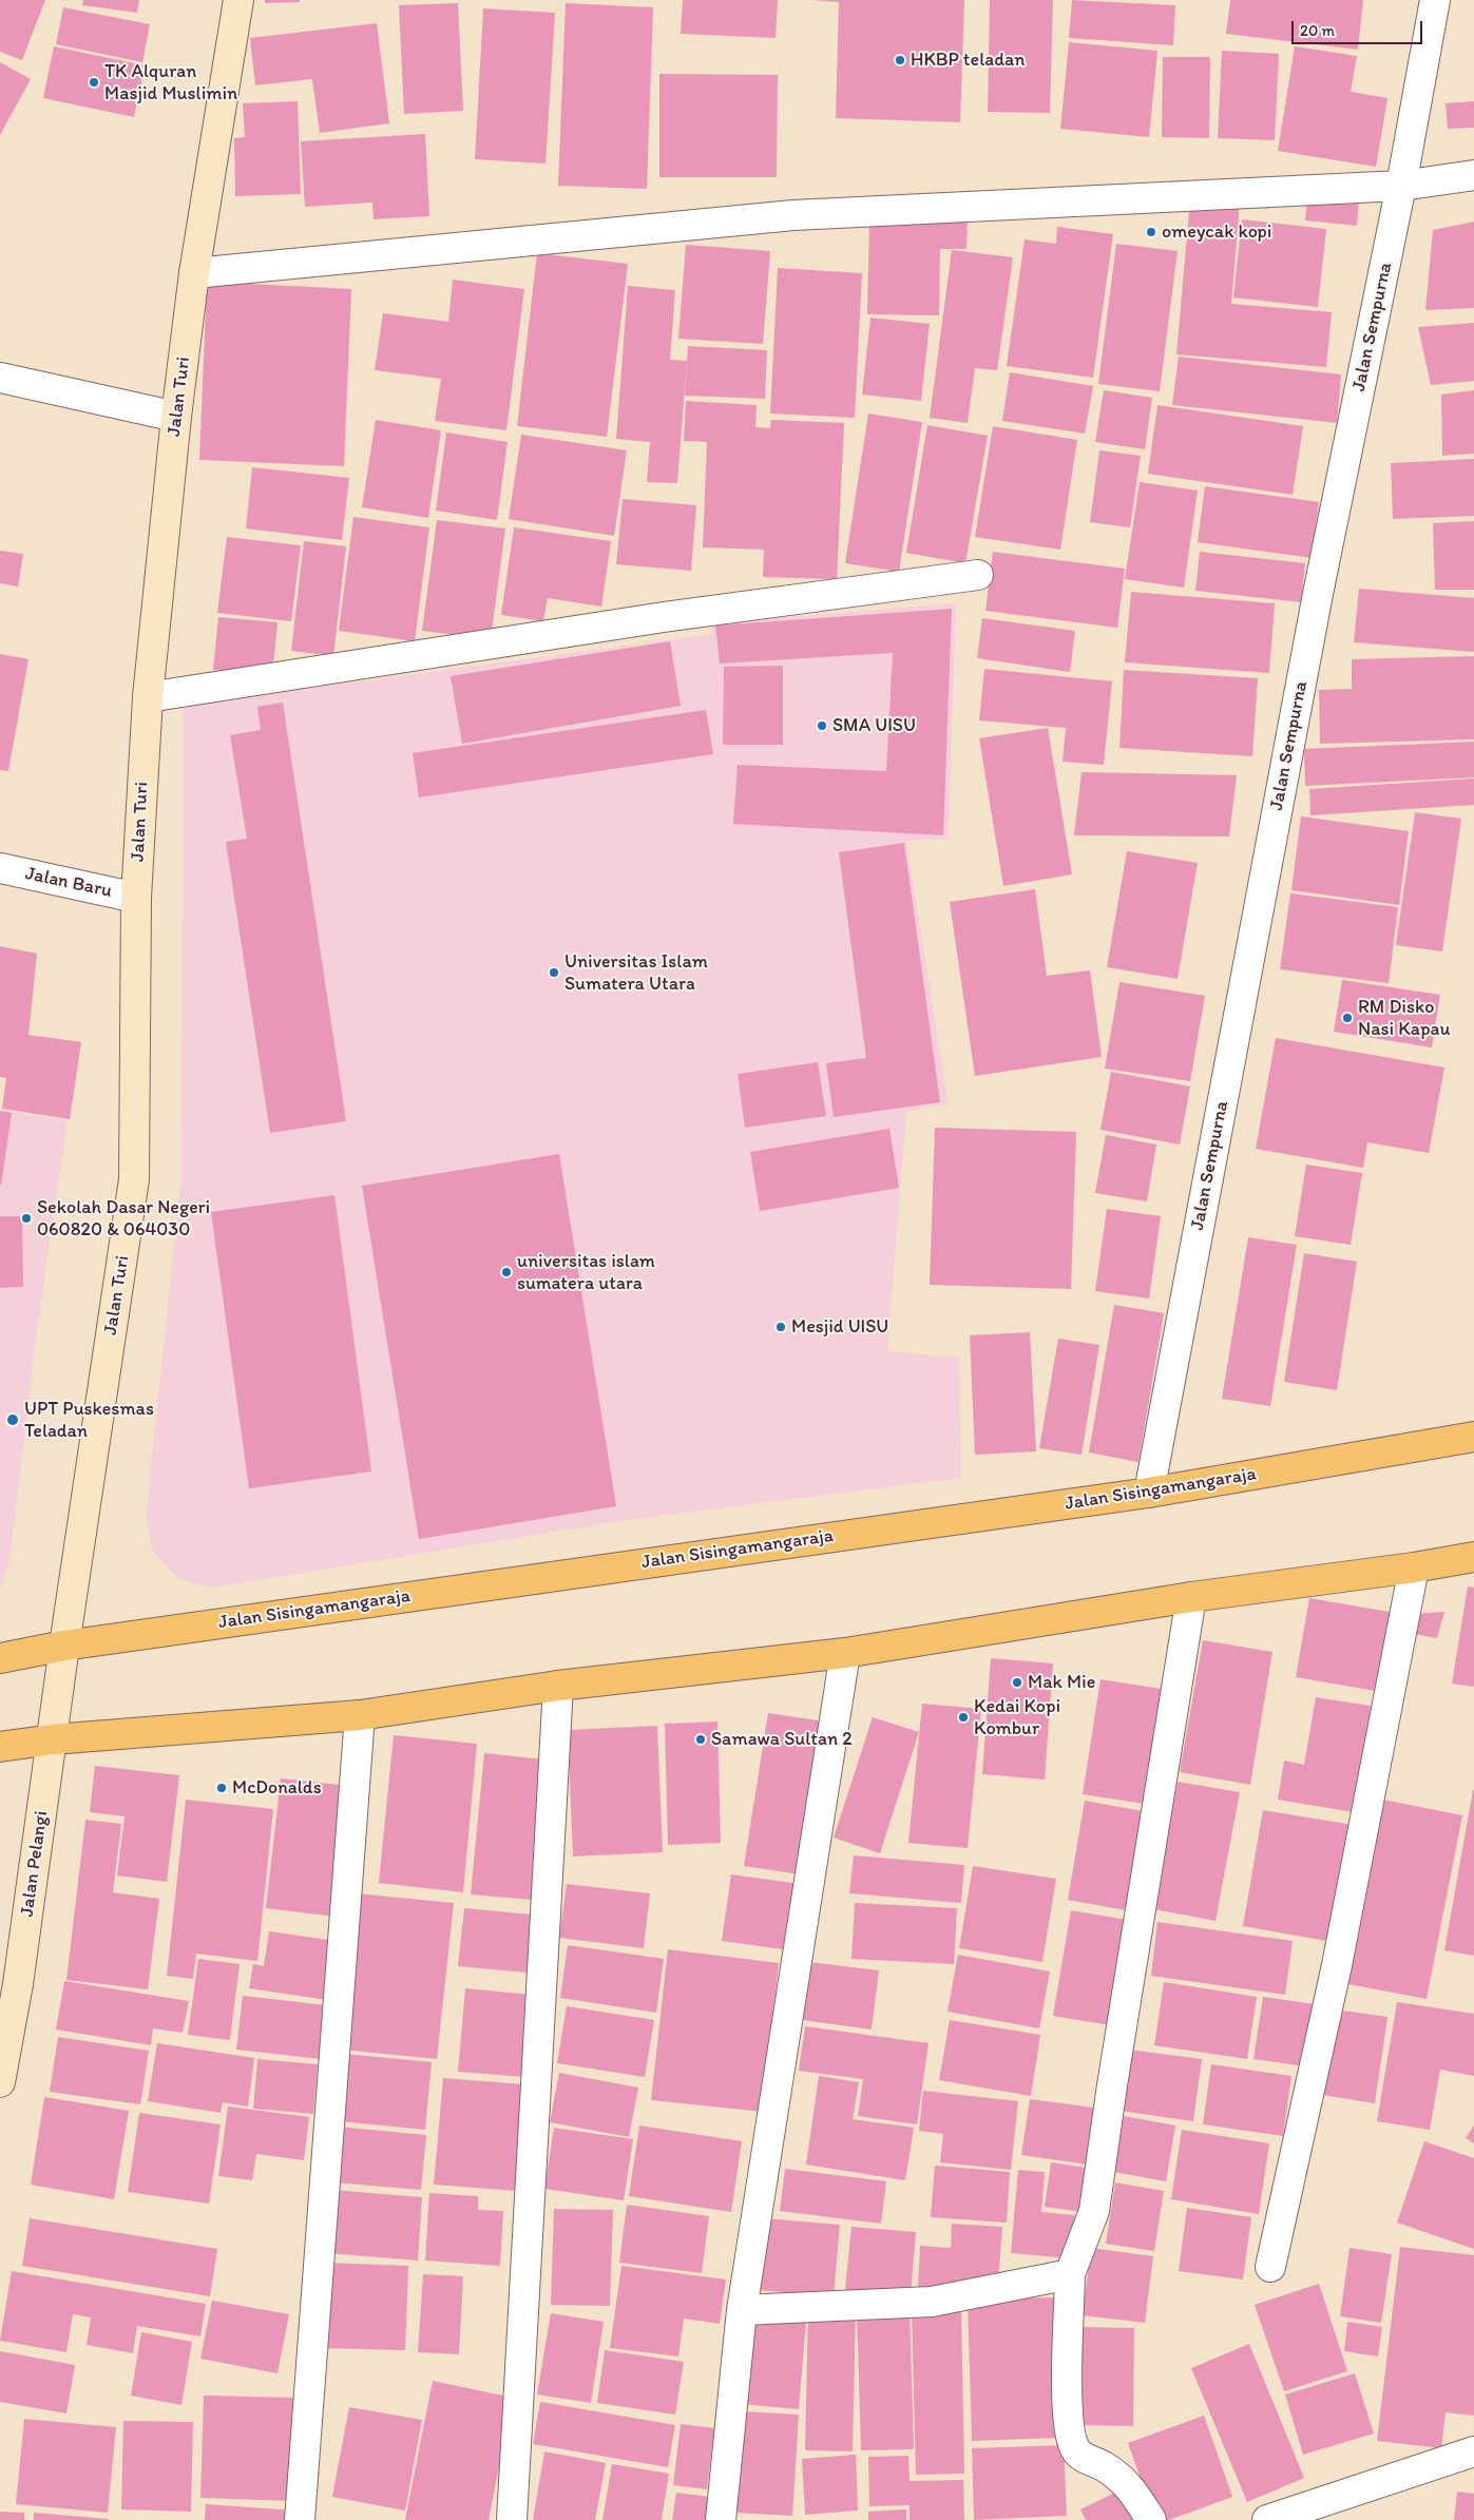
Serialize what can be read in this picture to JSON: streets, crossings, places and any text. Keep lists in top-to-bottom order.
{
  "streets": {
    "main road": ["Jalan Turi", "Jalan Sisingamangaraja", "Jalan Pelangi"],
    "street": ["Jalan Sempurna", "Jalan Baru"]
  },
  "crossings": [
    ["Jalan Sempurna", "Jalan Sisingamangaraja"],
    ["Jalan Turi", "Jalan Baru"],
    ["Jalan Turi", "Jalan Sisingamangaraja"],
    ["Jalan Turi", "Jalan Pelangi"],
    ["Jalan Sisingamangaraja", "Jalan Pelangi"]
  ],
  "places": [
    "HKBP teladan",
    "TK Alquran Masjid Muslimin",
    "omeycak kopi",
    "SMA UISU",
    "Universitas Islam Sumatera Utara",
    "RM Disko Nasi Kapau",
    "Sekolah Dasar Negeri 060820 & 064030",
    "universitas islam sumatera utara",
    "Mesjid UISU",
    "UPT Puskesmas Teladan",
    "Mak Mie",
    "Kedai Kopi Kombur",
    "Samawa Sultan 2",
    "McDonalds"
  ],
  "scale_bar": "20 m"
}
